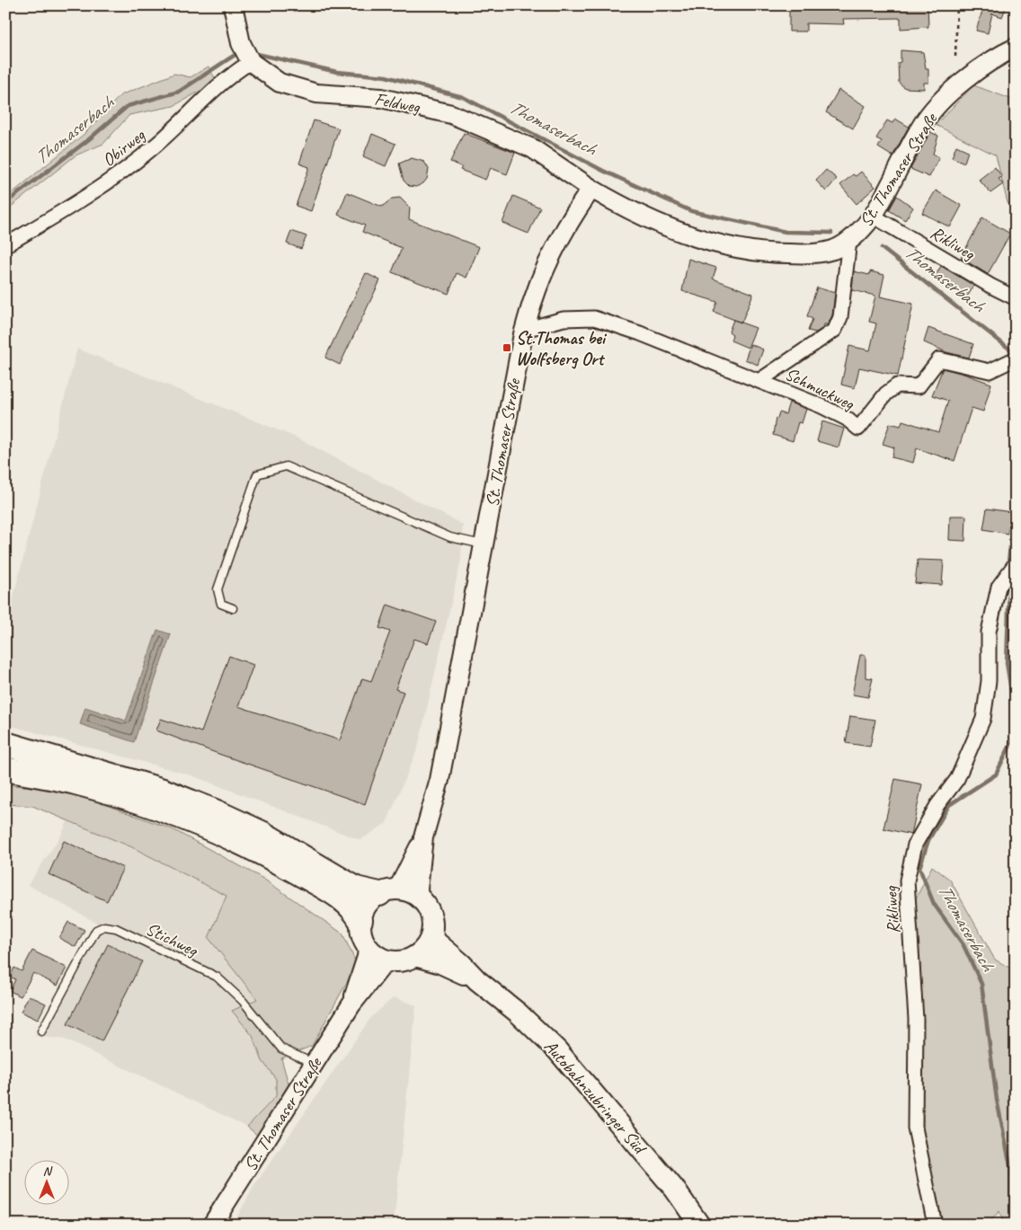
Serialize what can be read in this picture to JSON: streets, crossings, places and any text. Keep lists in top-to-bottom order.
{
  "streets": {
    "main road": ["Feldweg", "St. Thomaser Straße", "Autobahnzubringer Süd"],
    "street": ["Obirweg", "Rikliweg", "Schmuckweg"],
    "lane": ["Stichweg"]
  },
  "crossings": [
    ["Feldweg", "Obirweg"],
    ["Feldweg", "St. Thomaser Straße"],
    ["St. Thomaser Straße", "Rikliweg"],
    ["St. Thomaser Straße", "Schmuckweg"],
    ["St. Thomaser Straße", "Stichweg"],
    ["St. Thomaser Straße", "Autobahnzubringer Süd"]
  ],
  "water": ["Thomaserbach"],
  "places": {
    "transit": ["St.Thomas bei Wolfsberg Ort"]
  },
  "north": "top"
}
